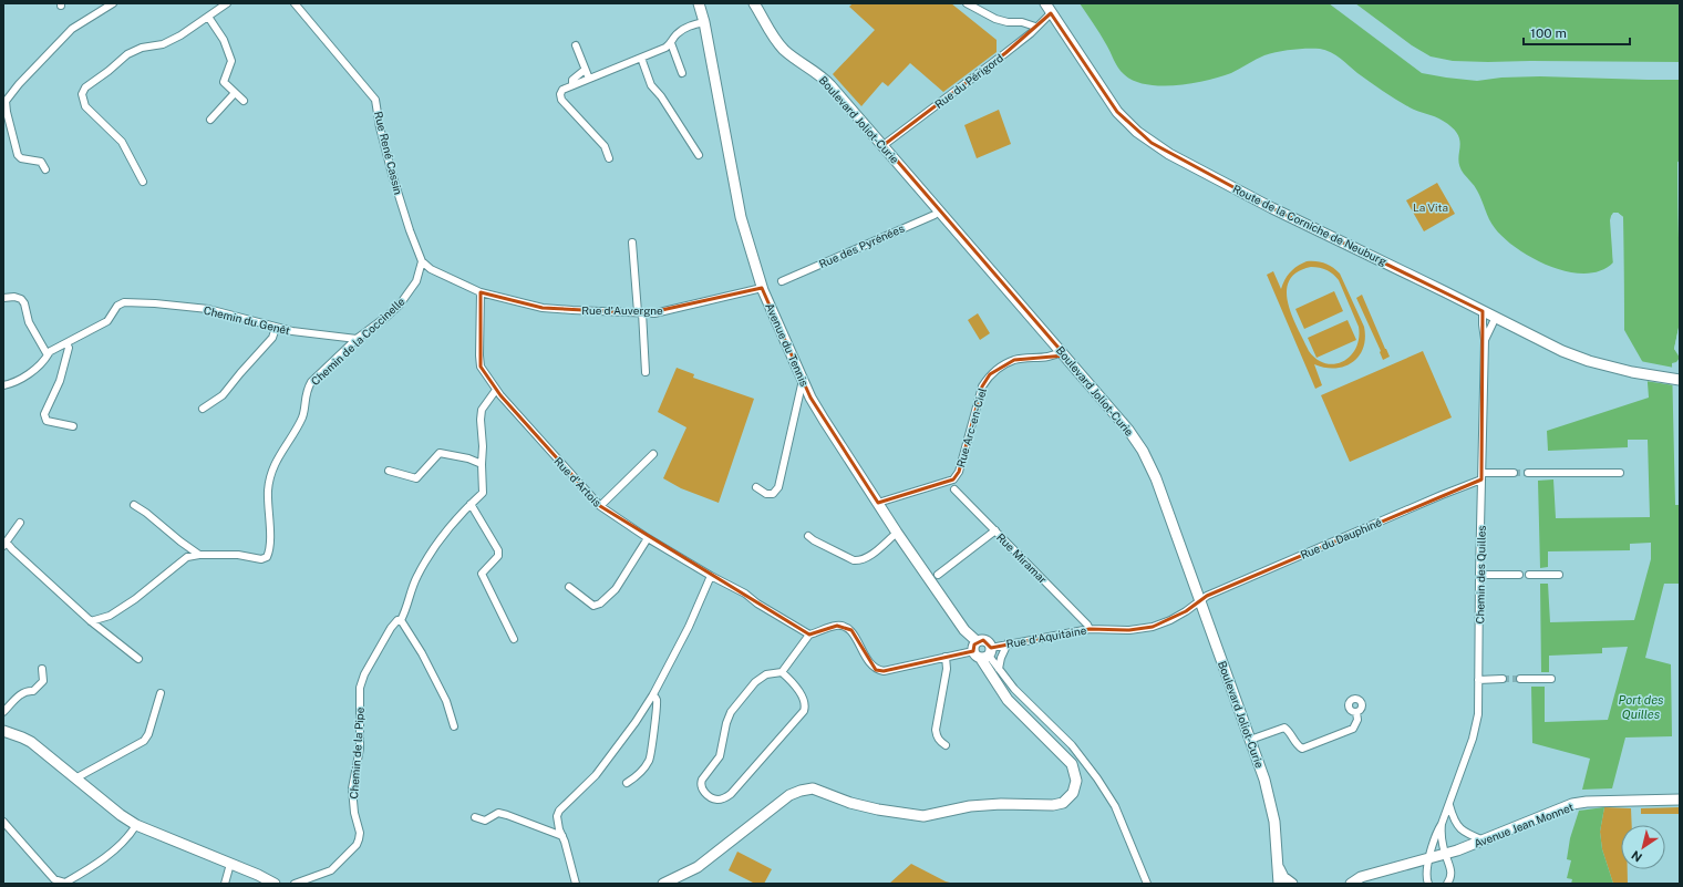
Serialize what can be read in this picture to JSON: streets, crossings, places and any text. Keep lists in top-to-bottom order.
{
  "streets": {
    "street": [
      "Rue du Périgord",
      "Boulevard Joliot-Curie",
      "Rue René Cassin",
      "Route de la Corniche de Neuburg",
      "Rue des Pyrénées",
      "Rue d'Auvergne",
      "Chemin du Genêt",
      "Chemin de la Coccinelle",
      "Avenue du Tennis",
      "Rue Arc-en-Ciel",
      "Rue d'Artois",
      "Rue du Dauphiné",
      "Rue Miramar",
      "Chemin des Quilles",
      "Rue d'Aquitaine",
      "Chemin de la Pipe",
      "Avenue Jean Monnet"
    ]
  },
  "crossings": [
    ["Rue du Périgord", "Boulevard Joliot-Curie"],
    ["Rue du Périgord", "Route de la Corniche de Neuburg"],
    ["Boulevard Joliot-Curie", "Rue des Pyrénées"],
    ["Boulevard Joliot-Curie", "Rue Arc-en-Ciel"],
    ["Boulevard Joliot-Curie", "Rue du Dauphiné"],
    ["Boulevard Joliot-Curie", "Rue d'Aquitaine"],
    ["Rue René Cassin", "Chemin de la Coccinelle"],
    ["Route de la Corniche de Neuburg", "Chemin des Quilles"],
    ["Rue d'Auvergne", "Avenue du Tennis"],
    ["Rue d'Auvergne", "Rue d'Artois"],
    ["Chemin du Genêt", "Chemin de la Coccinelle"],
    ["Avenue du Tennis", "Rue Arc-en-Ciel"],
    ["Avenue du Tennis", "Rue d'Aquitaine"],
    ["Rue d'Artois", "Chemin de la Pipe"],
    ["Rue du Dauphiné", "Chemin des Quilles"],
    ["Rue du Dauphiné", "Rue d'Aquitaine"],
    ["Rue Miramar", "Rue d'Aquitaine"],
    ["Chemin des Quilles", "Avenue Jean Monnet"]
  ],
  "water": ["Port des Quilles"],
  "parks": ["La Vita"],
  "scale_bar": "100 m",
  "north": "bottom left"
}
